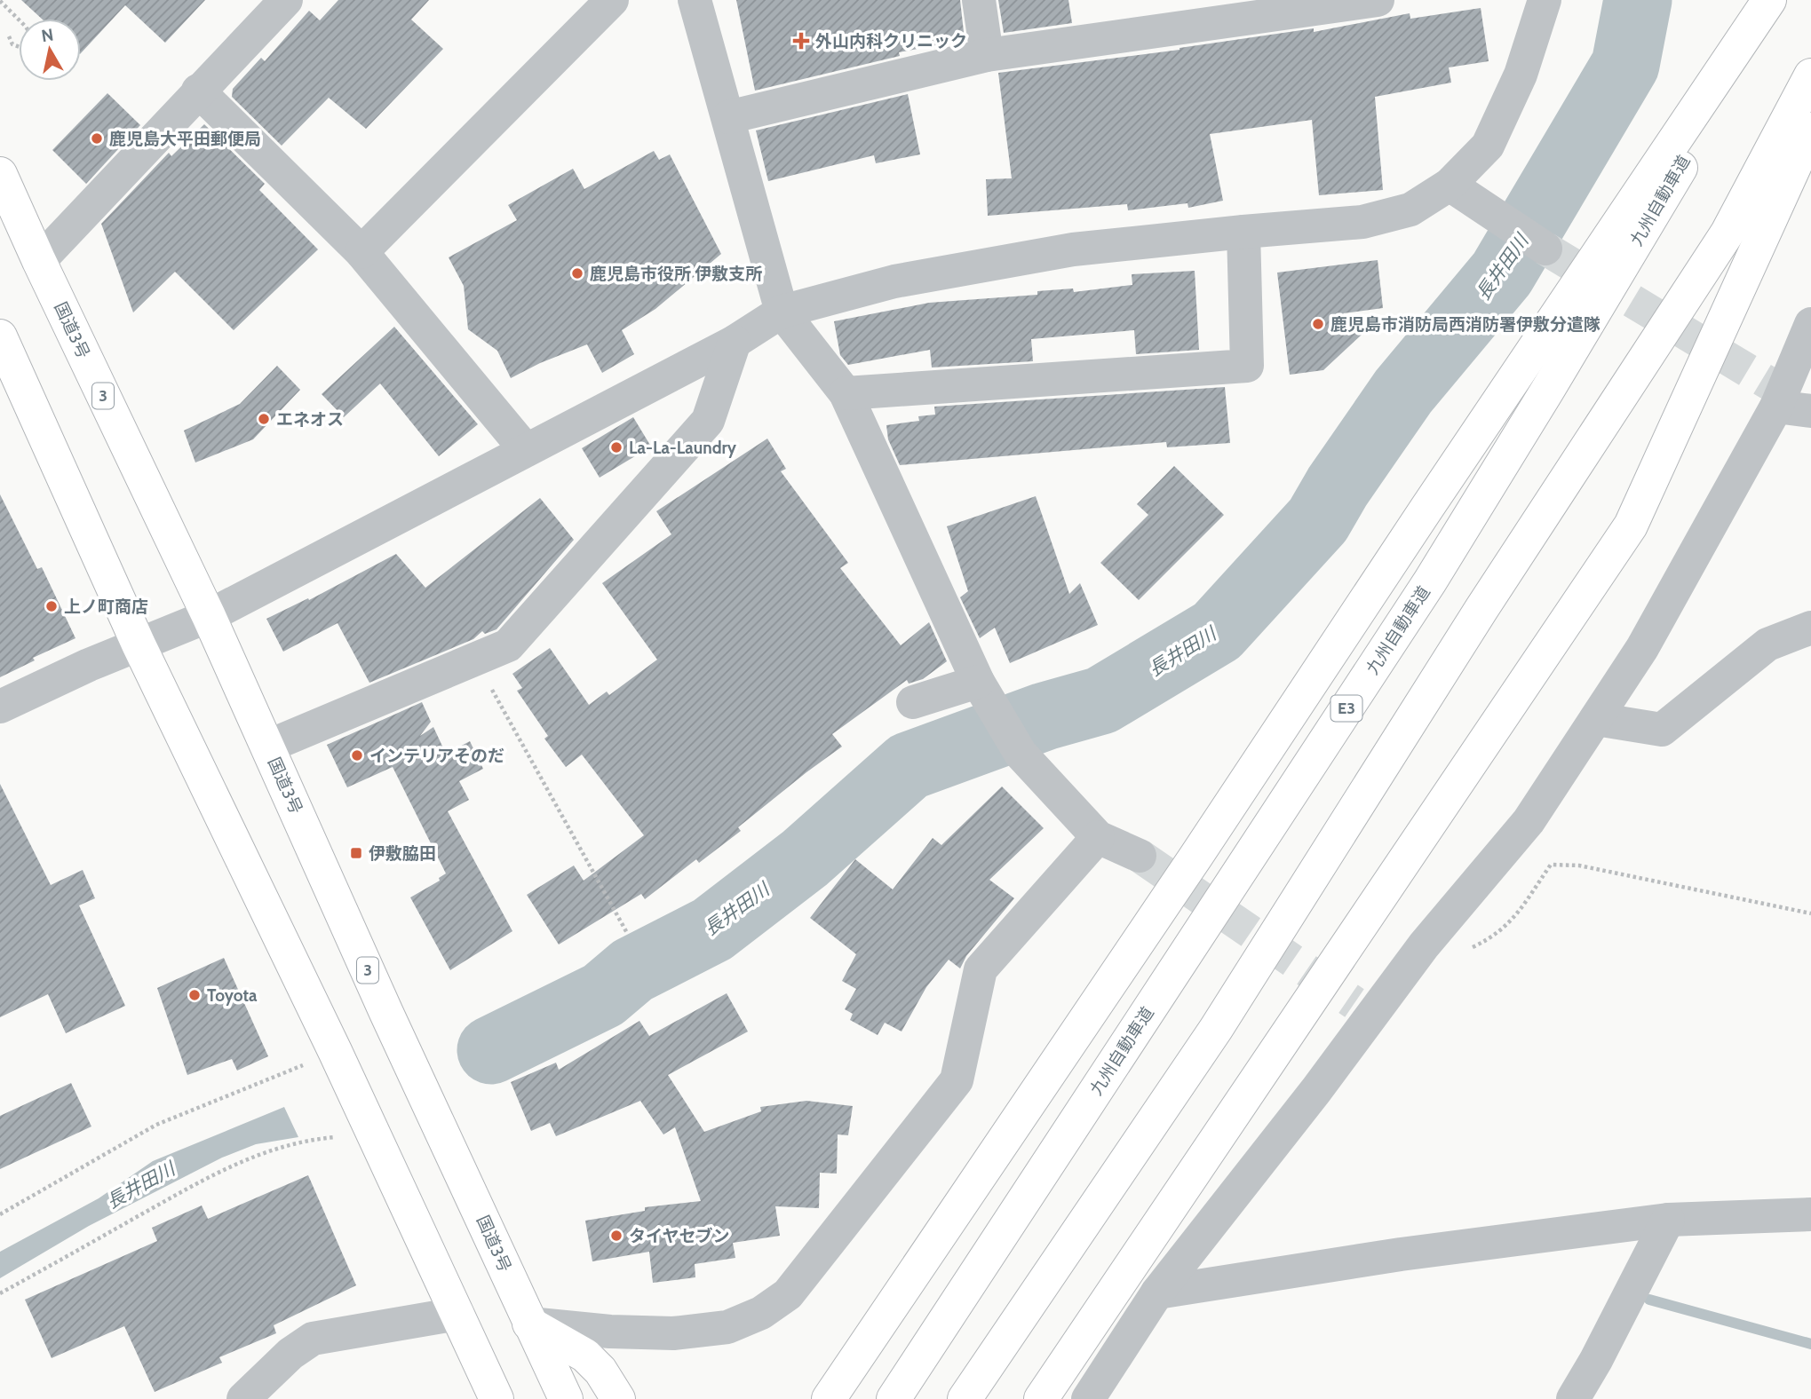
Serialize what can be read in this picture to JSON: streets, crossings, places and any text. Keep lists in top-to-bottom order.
{
  "streets": {
    "highway": [
      "九州自動車道",
      "国道3号",
      "3",
      "E3"
    ]
  },
  "water": ["長井田川"],
  "places": {
    "health": ["外山内科クリニック"],
    "other": [
      "鹿児島大平田郵便局",
      "鹿児島市役所 伊敷支所",
      "鹿児島市消防局西消防署伊敷分遣隊",
      "エネオス",
      "La-La-Laundry",
      "上ノ町商店",
      "インテリアそのだ",
      "Toyota",
      "タイヤセブン"
    ],
    "transit": ["伊敷脇田"]
  },
  "north": "top"
}
